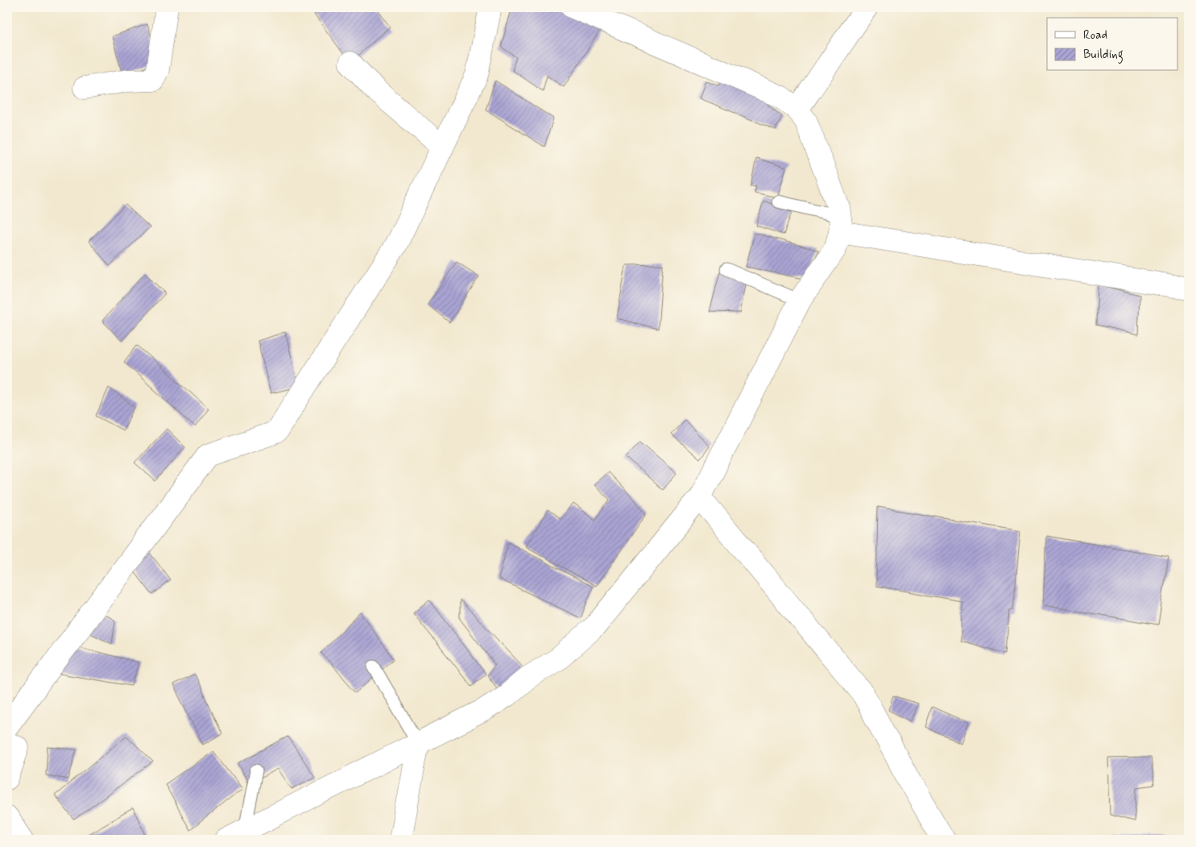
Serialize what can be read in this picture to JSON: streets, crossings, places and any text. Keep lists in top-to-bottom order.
{
  "legend": ["Road", "Building"]
}
